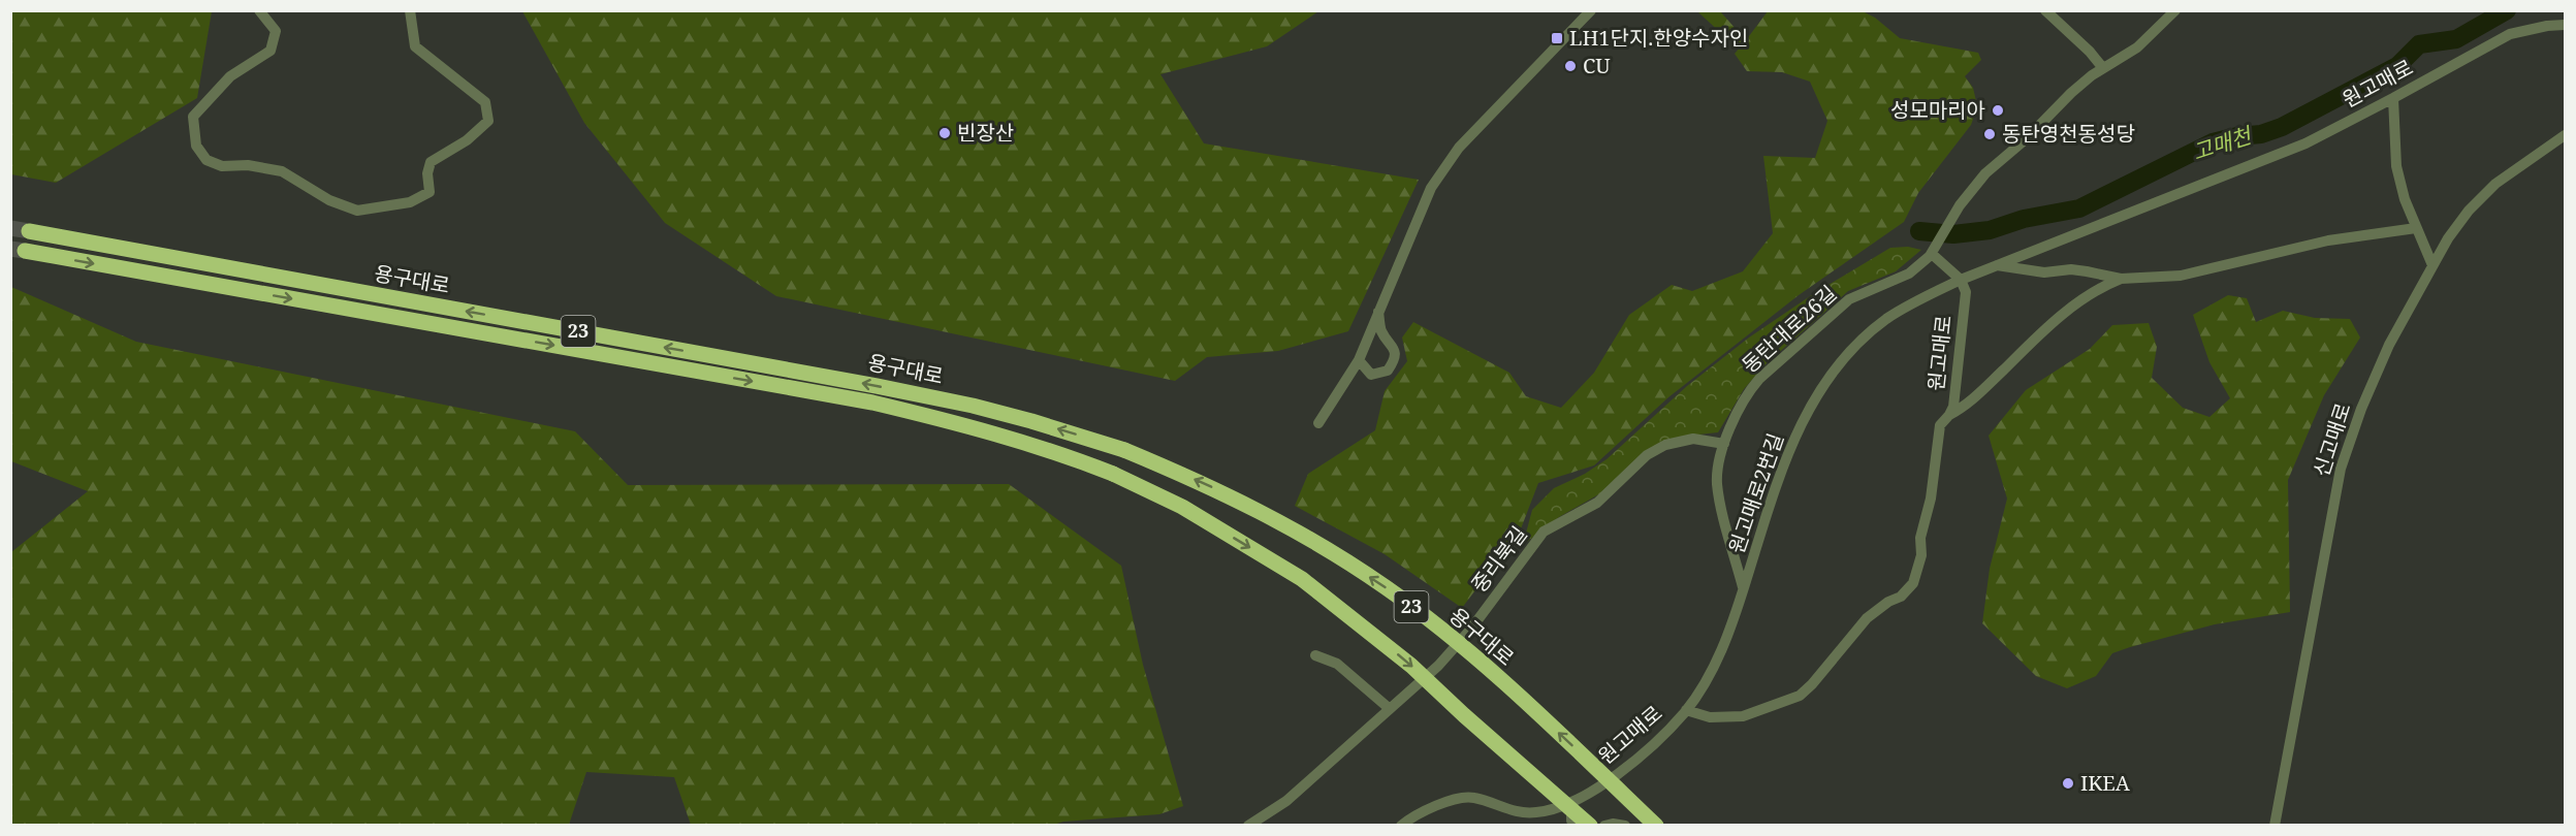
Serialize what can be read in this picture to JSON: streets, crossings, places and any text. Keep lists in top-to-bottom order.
{
  "streets": {
    "highway": ["용구대로", "23"],
    "street": [
      "원고매로",
      "동탄대로26길",
      "신고매로",
      "원고매로2번길",
      "중리북길"
    ]
  },
  "crossings": [
    ["원고매로", "원고매로2번길"],
    ["동탄대로26길", "원고매로2번길"],
    ["동탄대로26길", "중리북길"]
  ],
  "water": ["고매천"],
  "places": {
    "transit": ["LH1단지.한양수자인"],
    "other": [
      "CU",
      "성모마리아",
      "빈장산",
      "동탄영천동성당",
      "IKEA"
    ]
  }
}
